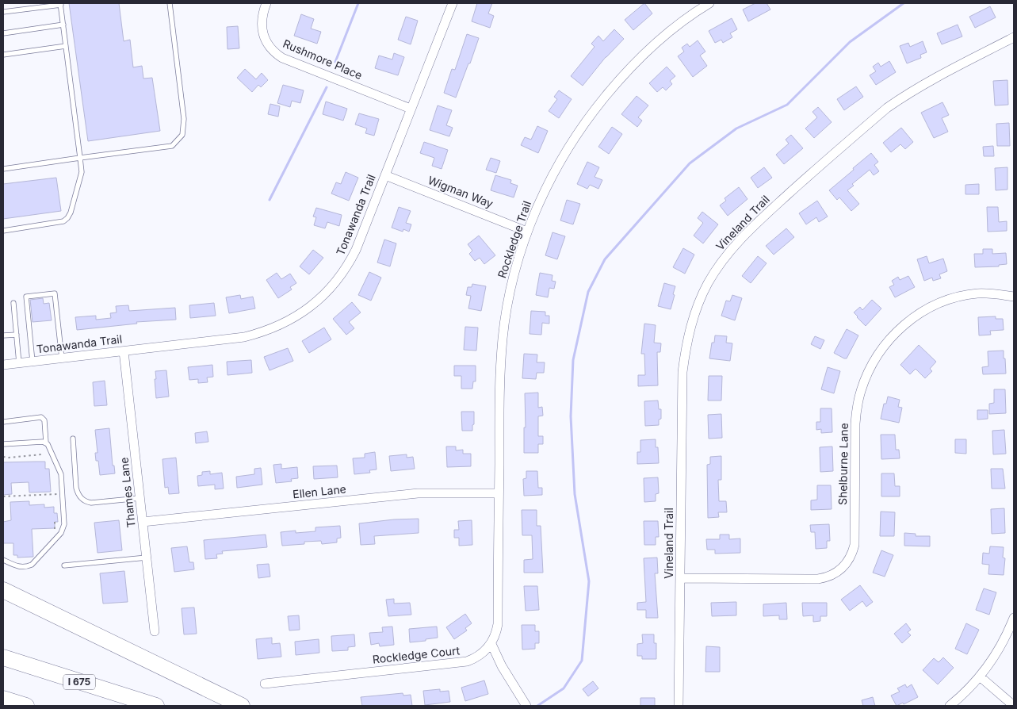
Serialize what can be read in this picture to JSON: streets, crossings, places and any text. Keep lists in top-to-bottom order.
{
  "streets": {
    "highway": ["I 675"],
    "street": [
      "Rushmore Place",
      "Wigman Way",
      "Tonawanda Trail",
      "Vineland Trail",
      "Rockledge Trail",
      "Shelburne Lane",
      "Ellen Lane",
      "Thames Lane",
      "Rockledge Court"
    ]
  },
  "crossings": [
    ["Rushmore Place", "Tonawanda Trail"],
    ["Wigman Way", "Tonawanda Trail"],
    ["Wigman Way", "Rockledge Trail"],
    ["Tonawanda Trail", "Thames Lane"],
    ["Vineland Trail", "Shelburne Lane"],
    ["Rockledge Trail", "Ellen Lane"],
    ["Rockledge Trail", "Rockledge Court"],
    ["Ellen Lane", "Thames Lane"]
  ]
}
